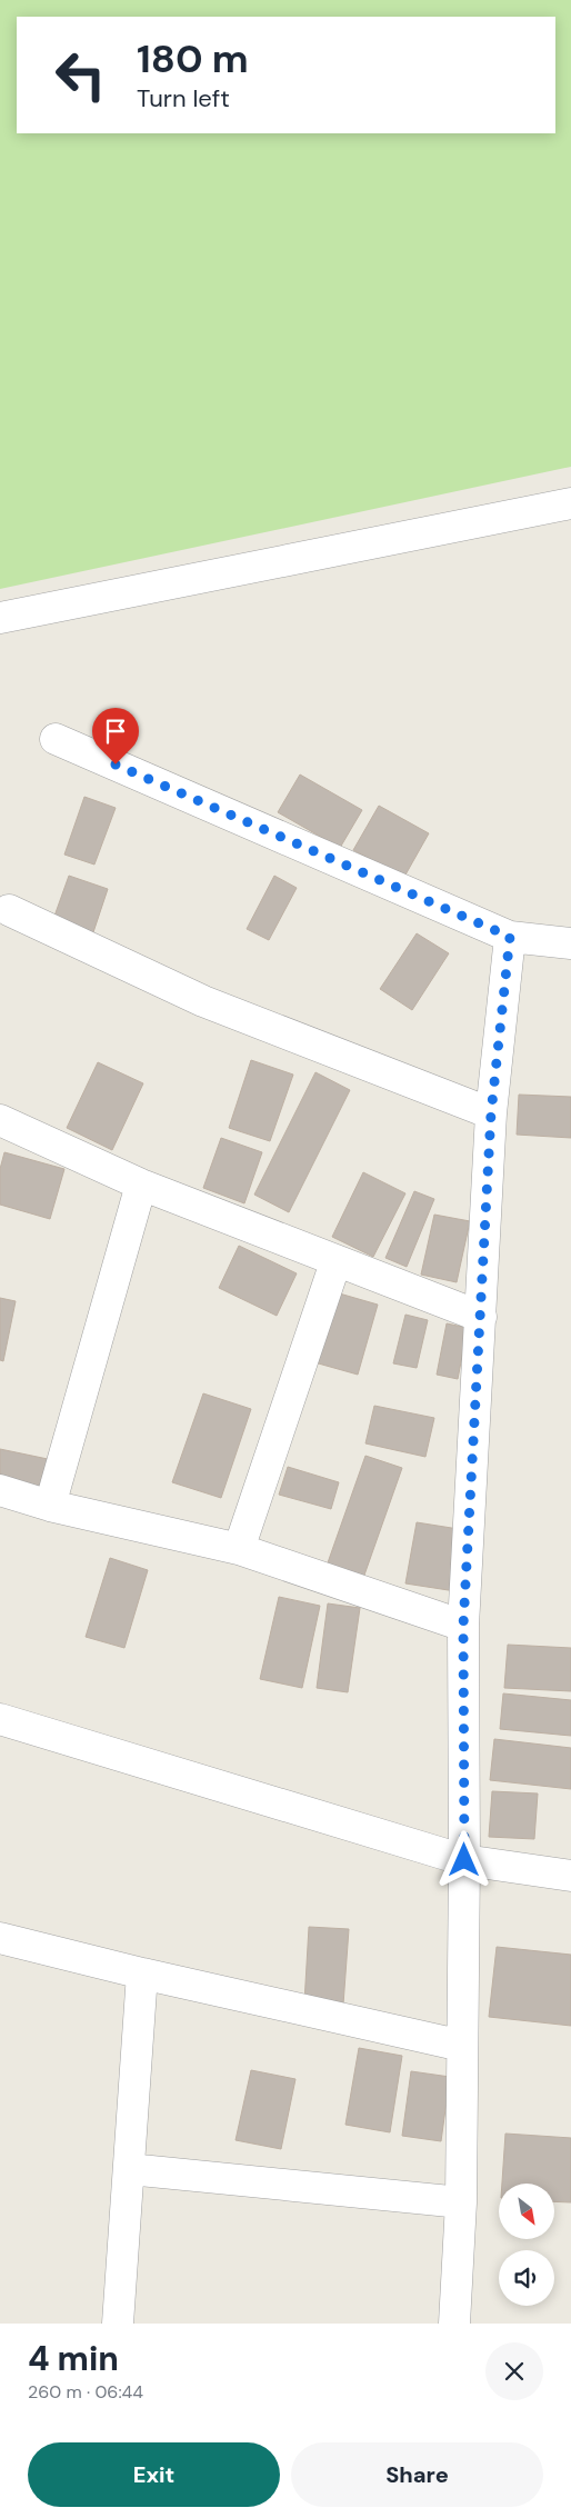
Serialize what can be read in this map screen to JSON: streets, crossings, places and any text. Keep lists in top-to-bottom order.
{
  "north": "bottom right",
  "page": {
    "turn": ["180 m", "Turn left"],
    "heading": ["4 min", "260 m · 06:44"],
    "buttons": ["Exit", "Share"]
  }
}
